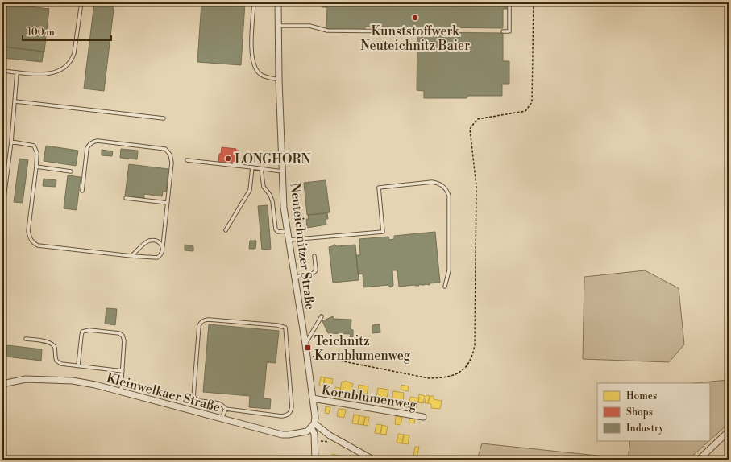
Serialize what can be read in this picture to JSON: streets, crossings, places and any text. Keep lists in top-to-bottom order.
{
  "streets": {
    "street": ["Neuteichnitzer Straße", "Kleinwelkaer Straße", "Kornblumenweg"]
  },
  "crossings": [
    ["Neuteichnitzer Straße", "Kleinwelkaer Straße"],
    ["Neuteichnitzer Straße", "Kornblumenweg"]
  ],
  "places": {
    "other": ["Kunststoffwerk Neuteichnitz Baier", "LONGHORN"],
    "transit": ["Teichnitz Kornblumenweg"]
  },
  "legend": ["Homes", "Shops", "Industry"],
  "scale_bar": "100 m"
}
